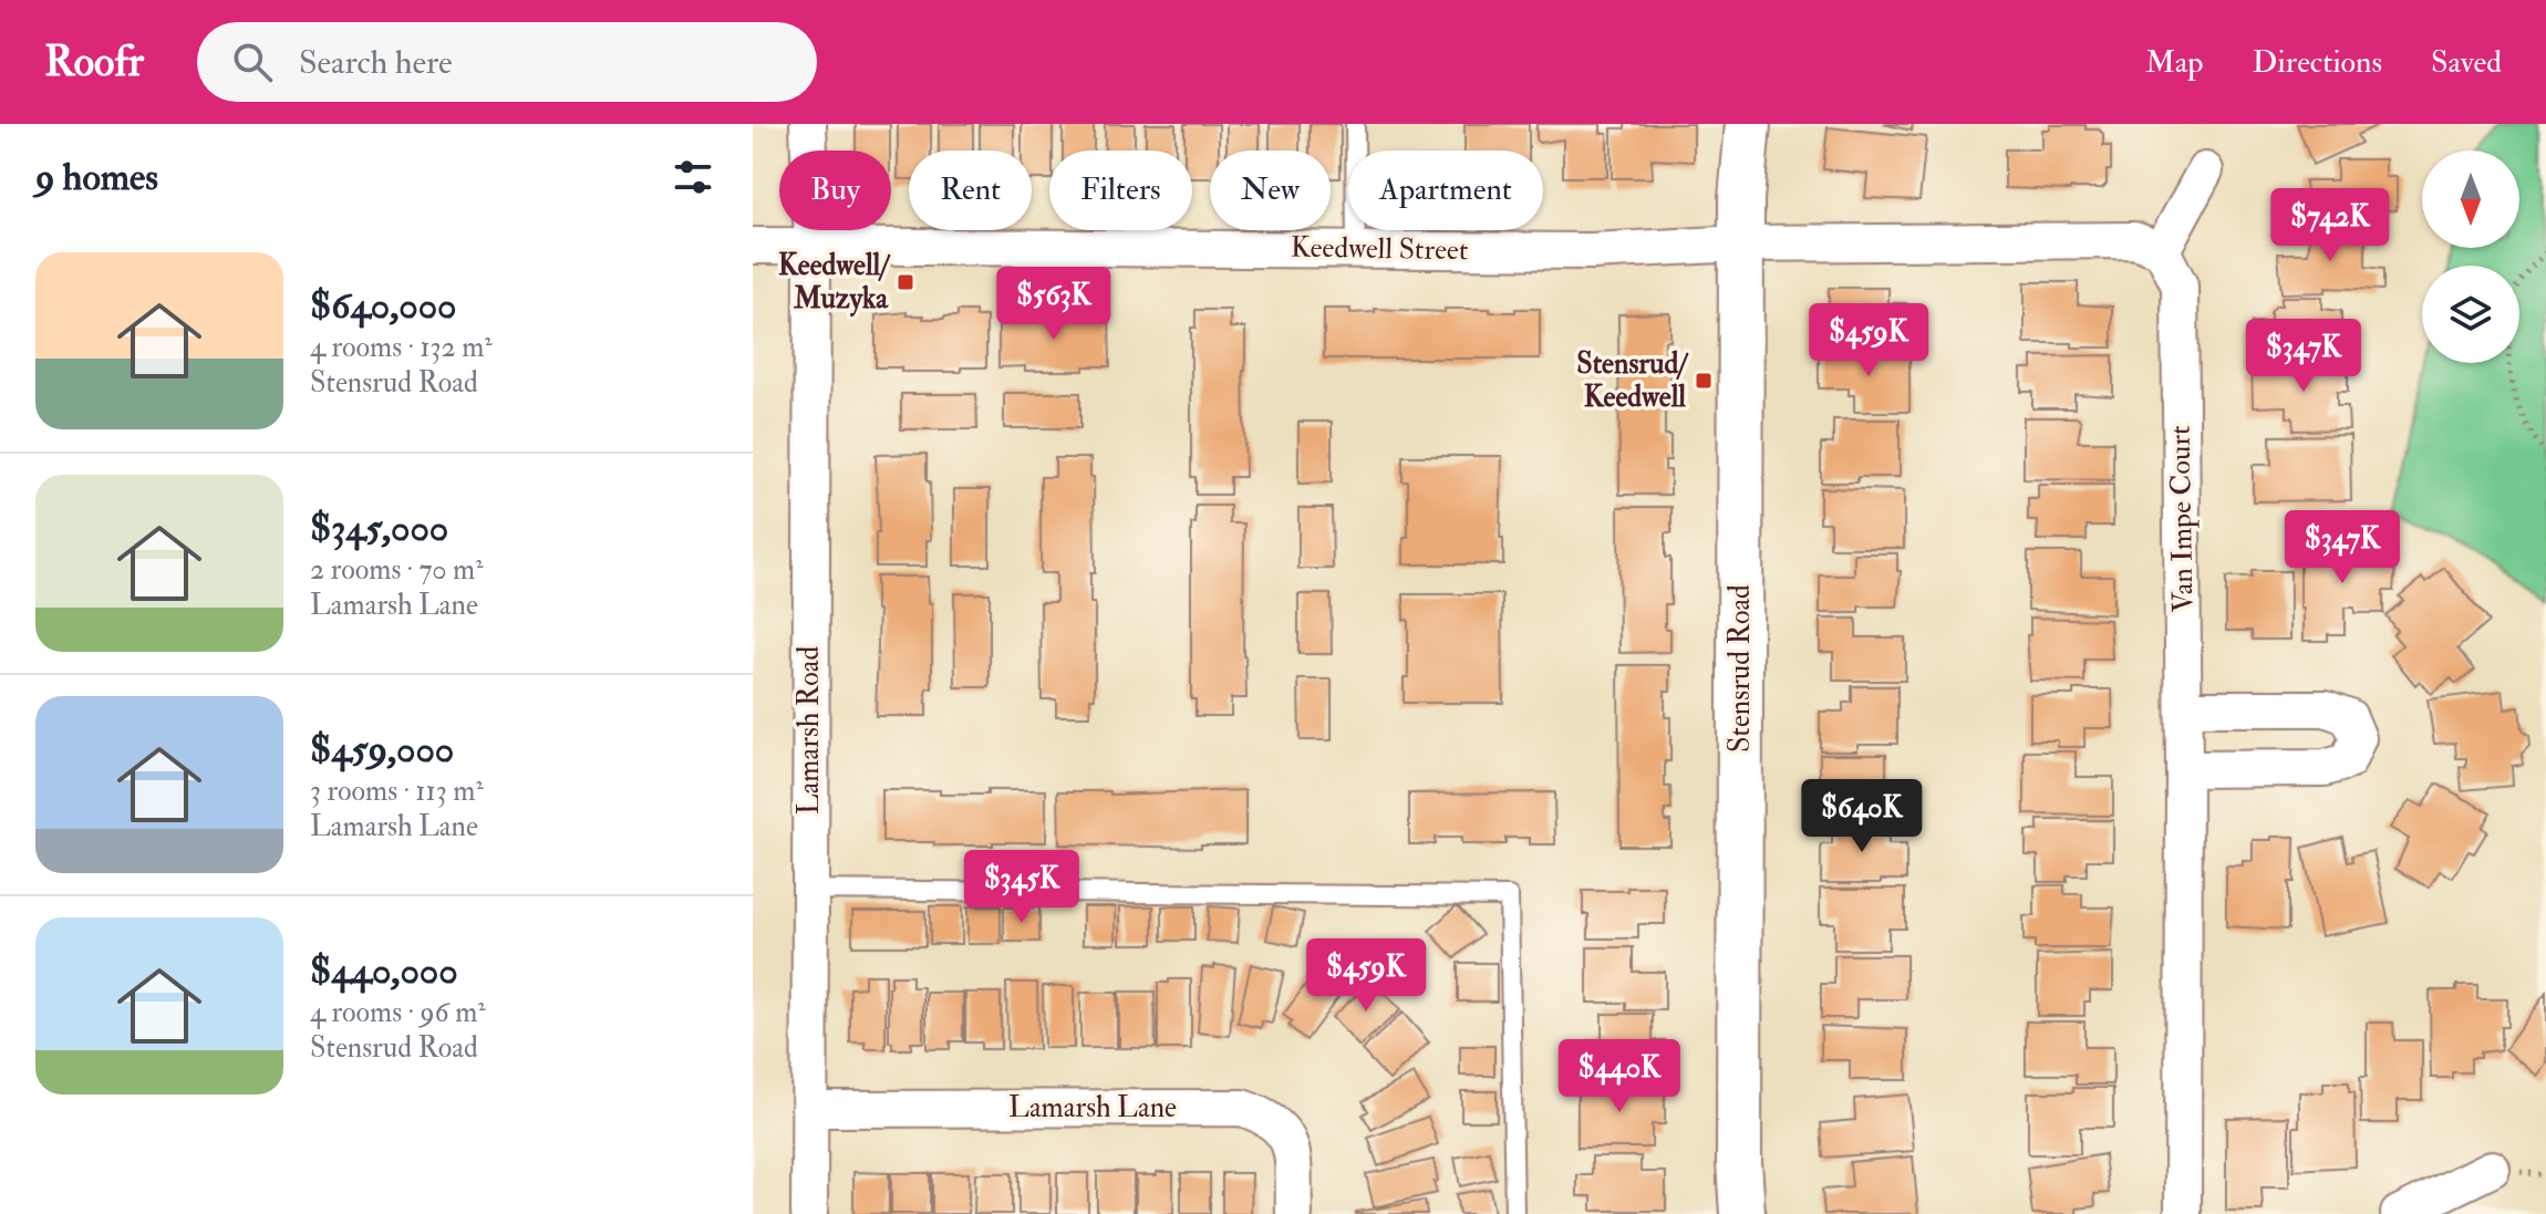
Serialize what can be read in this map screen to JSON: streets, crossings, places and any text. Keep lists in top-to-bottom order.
{
  "streets": {
    "street": [
      "Keedwell Street",
      "Van Impe Court",
      "Stensrud Road",
      "Lamarsh Road",
      "Lamarsh Lane"
    ]
  },
  "crossings": [
    ["Keedwell Street", "Stensrud Road"],
    ["Keedwell Street", "Lamarsh Road"],
    ["Lamarsh Road", "Lamarsh Lane"]
  ],
  "places": {
    "transit": ["Keedwell/ Muzyka", "Stensrud/ Keedwell"]
  },
  "north": "bottom",
  "page": {
    "header": "Roofr",
    "search": "Search here",
    "nav": ["Map", "Directions", "Saved"],
    "heading": "9 homes",
    "chip": [
      "Buy",
      "Rent",
      "Filters",
      "New",
      "Apartment"
    ],
    "price": [
      "$742K",
      "$563K",
      "$459K",
      "$347K",
      "$347K",
      "$640K",
      "$345K",
      "$459K",
      "$440K"
    ],
    "list": [
      {
        "name": "$640,000",
        "note": "4 rooms · 132 m² · Stensrud Road"
      },
      {
        "name": "$345,000",
        "note": "2 rooms · 70 m² · Lamarsh Lane"
      },
      {
        "name": "$459,000",
        "note": "3 rooms · 113 m² · Lamarsh Lane"
      },
      {
        "name": "$440,000",
        "note": "4 rooms · 96 m² · Stensrud Road"
      }
    ]
  }
}
